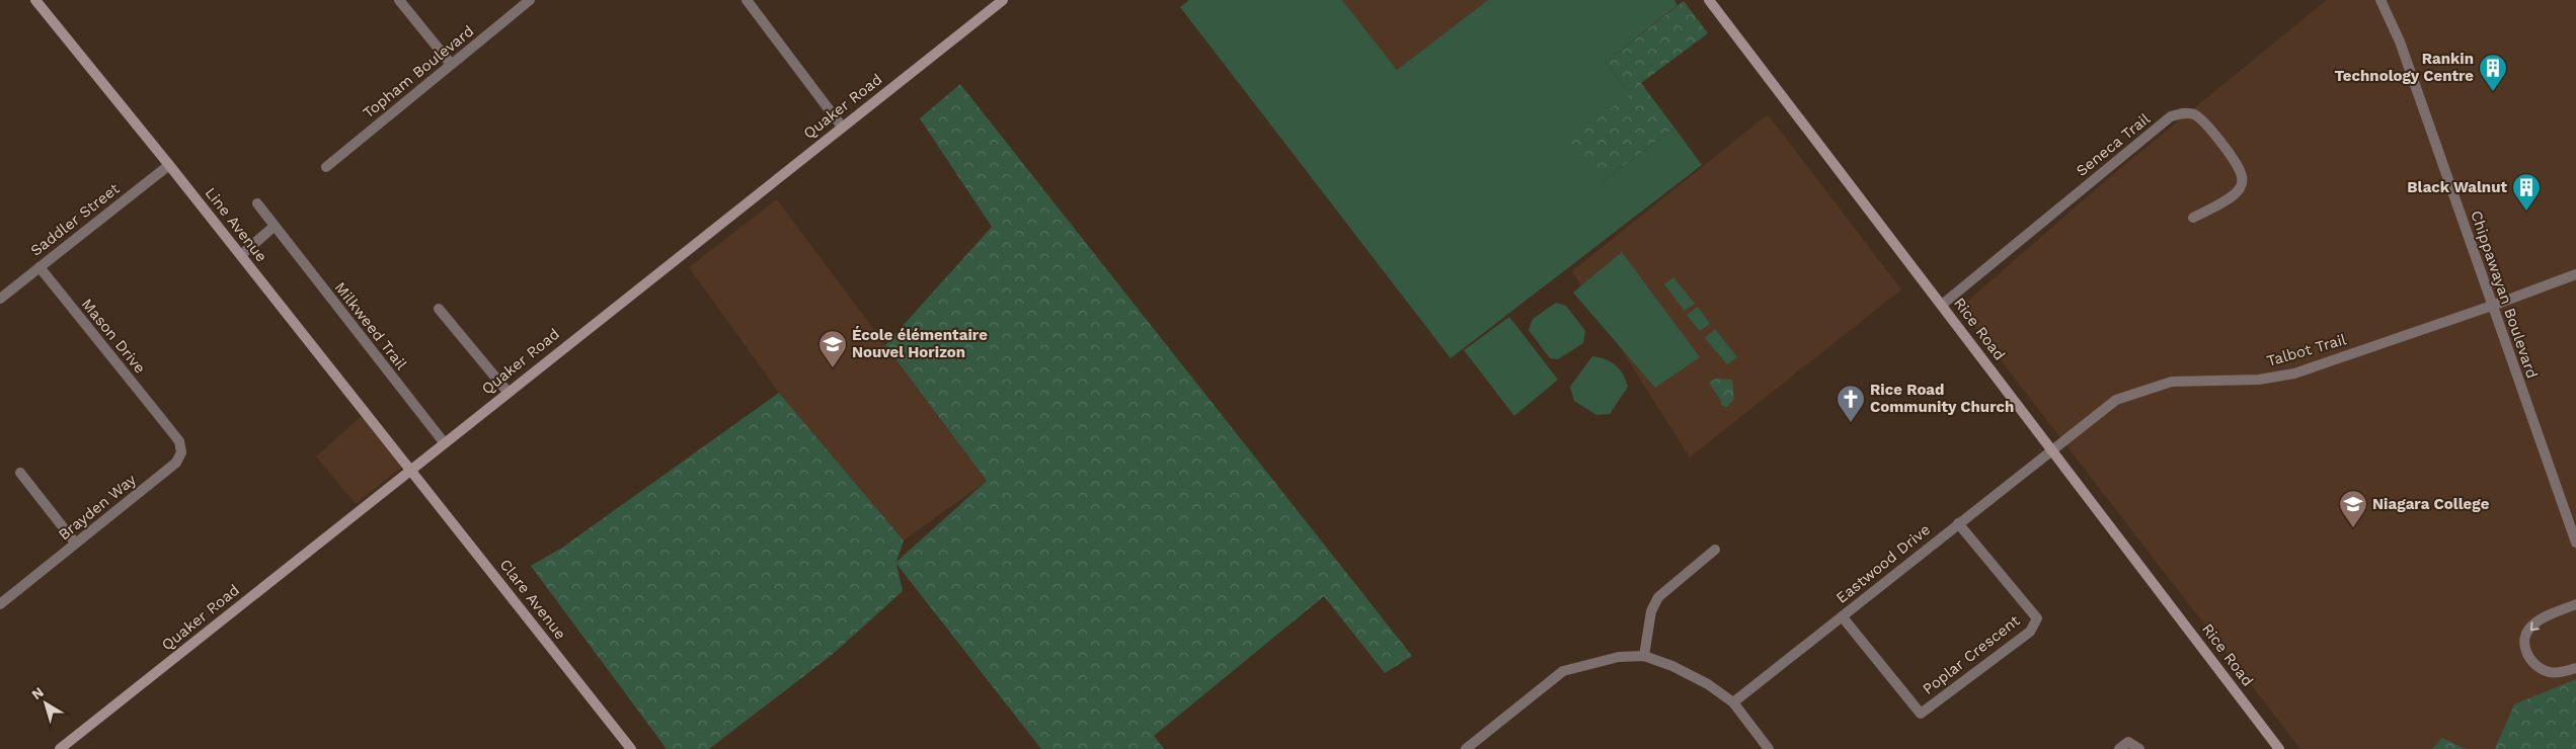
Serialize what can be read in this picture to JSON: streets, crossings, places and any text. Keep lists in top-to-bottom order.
{
  "streets": {
    "street": [
      "Topham Boulevard",
      "Quaker Road",
      "Seneca Trail",
      "Saddler Street",
      "Line Avenue",
      "Chippawayan Boulevard",
      "Milkweed Trail",
      "Rice Road",
      "Mason Drive",
      "Talbot Trail",
      "Brayden Way",
      "Eastwood Drive",
      "Clare Avenue",
      "Poplar Crescent"
    ]
  },
  "crossings": [
    ["Quaker Road", "Line Avenue"],
    ["Quaker Road", "Milkweed Trail"],
    ["Quaker Road", "Clare Avenue"],
    ["Seneca Trail", "Rice Road"],
    ["Saddler Street", "Line Avenue"],
    ["Saddler Street", "Mason Drive"],
    ["Line Avenue", "Clare Avenue"],
    ["Chippawayan Boulevard", "Talbot Trail"],
    ["Rice Road", "Talbot Trail"],
    ["Rice Road", "Eastwood Drive"],
    ["Mason Drive", "Brayden Way"],
    ["Talbot Trail", "Eastwood Drive"],
    ["Eastwood Drive", "Poplar Crescent"]
  ],
  "places": {
    "building": ["Rankin Technology Centre", "Black Walnut"],
    "school or university": ["École élémentaire Nouvel Horizon", "Niagara College"],
    "church": ["Rice Road Community Church"]
  },
  "north": "top left"
}
